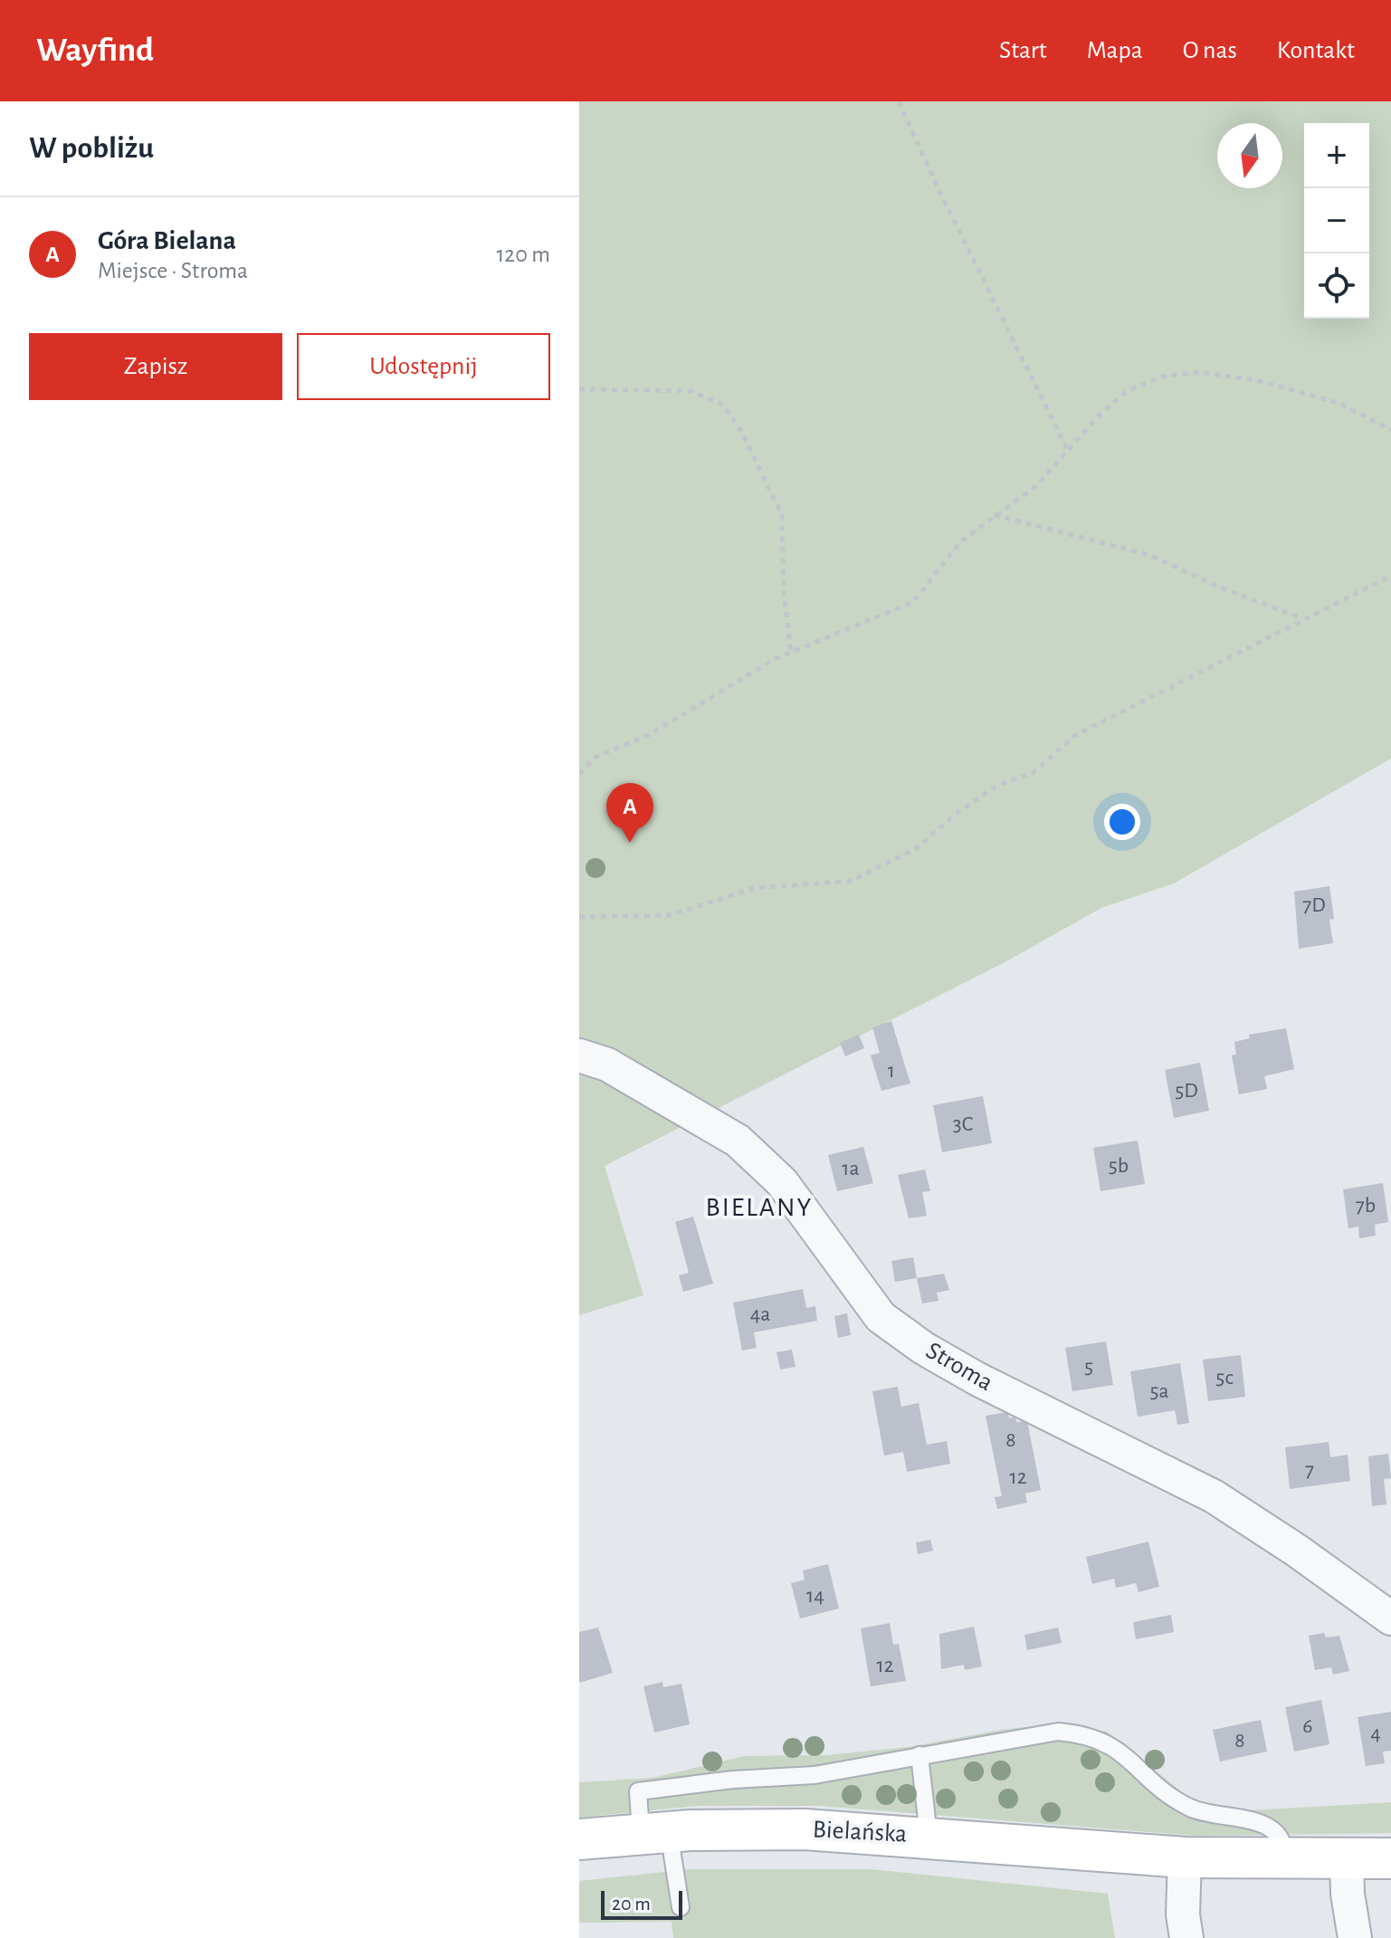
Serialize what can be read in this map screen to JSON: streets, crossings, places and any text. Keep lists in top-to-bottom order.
{
  "streets": {
    "street": ["Stroma", "Bielańska"]
  },
  "districts": ["BIELANY"],
  "house_numbers": [
    "7D",
    "1",
    "5D",
    "3C",
    "5b",
    "1a",
    "7b",
    "4a",
    "5",
    "5c",
    "5a",
    "8",
    "7",
    "12",
    "14",
    "12",
    "6",
    "4",
    "8"
  ],
  "scale_bar": "20 m",
  "north": "bottom",
  "page": {
    "header": "Wayfind",
    "nav": [
      "Start",
      "Mapa",
      "O nas",
      "Kontakt"
    ],
    "heading": "W pobliżu",
    "map_buttons": ["+", "−"],
    "list": [
      {
        "mark": "A",
        "name": "Góra Bielana",
        "note": "Miejsce · Stroma",
        "value": "120 m"
      }
    ],
    "buttons": ["Zapisz", "Udostępnij"],
    "pins": "A",
    "scale": "20 m"
  }
}
